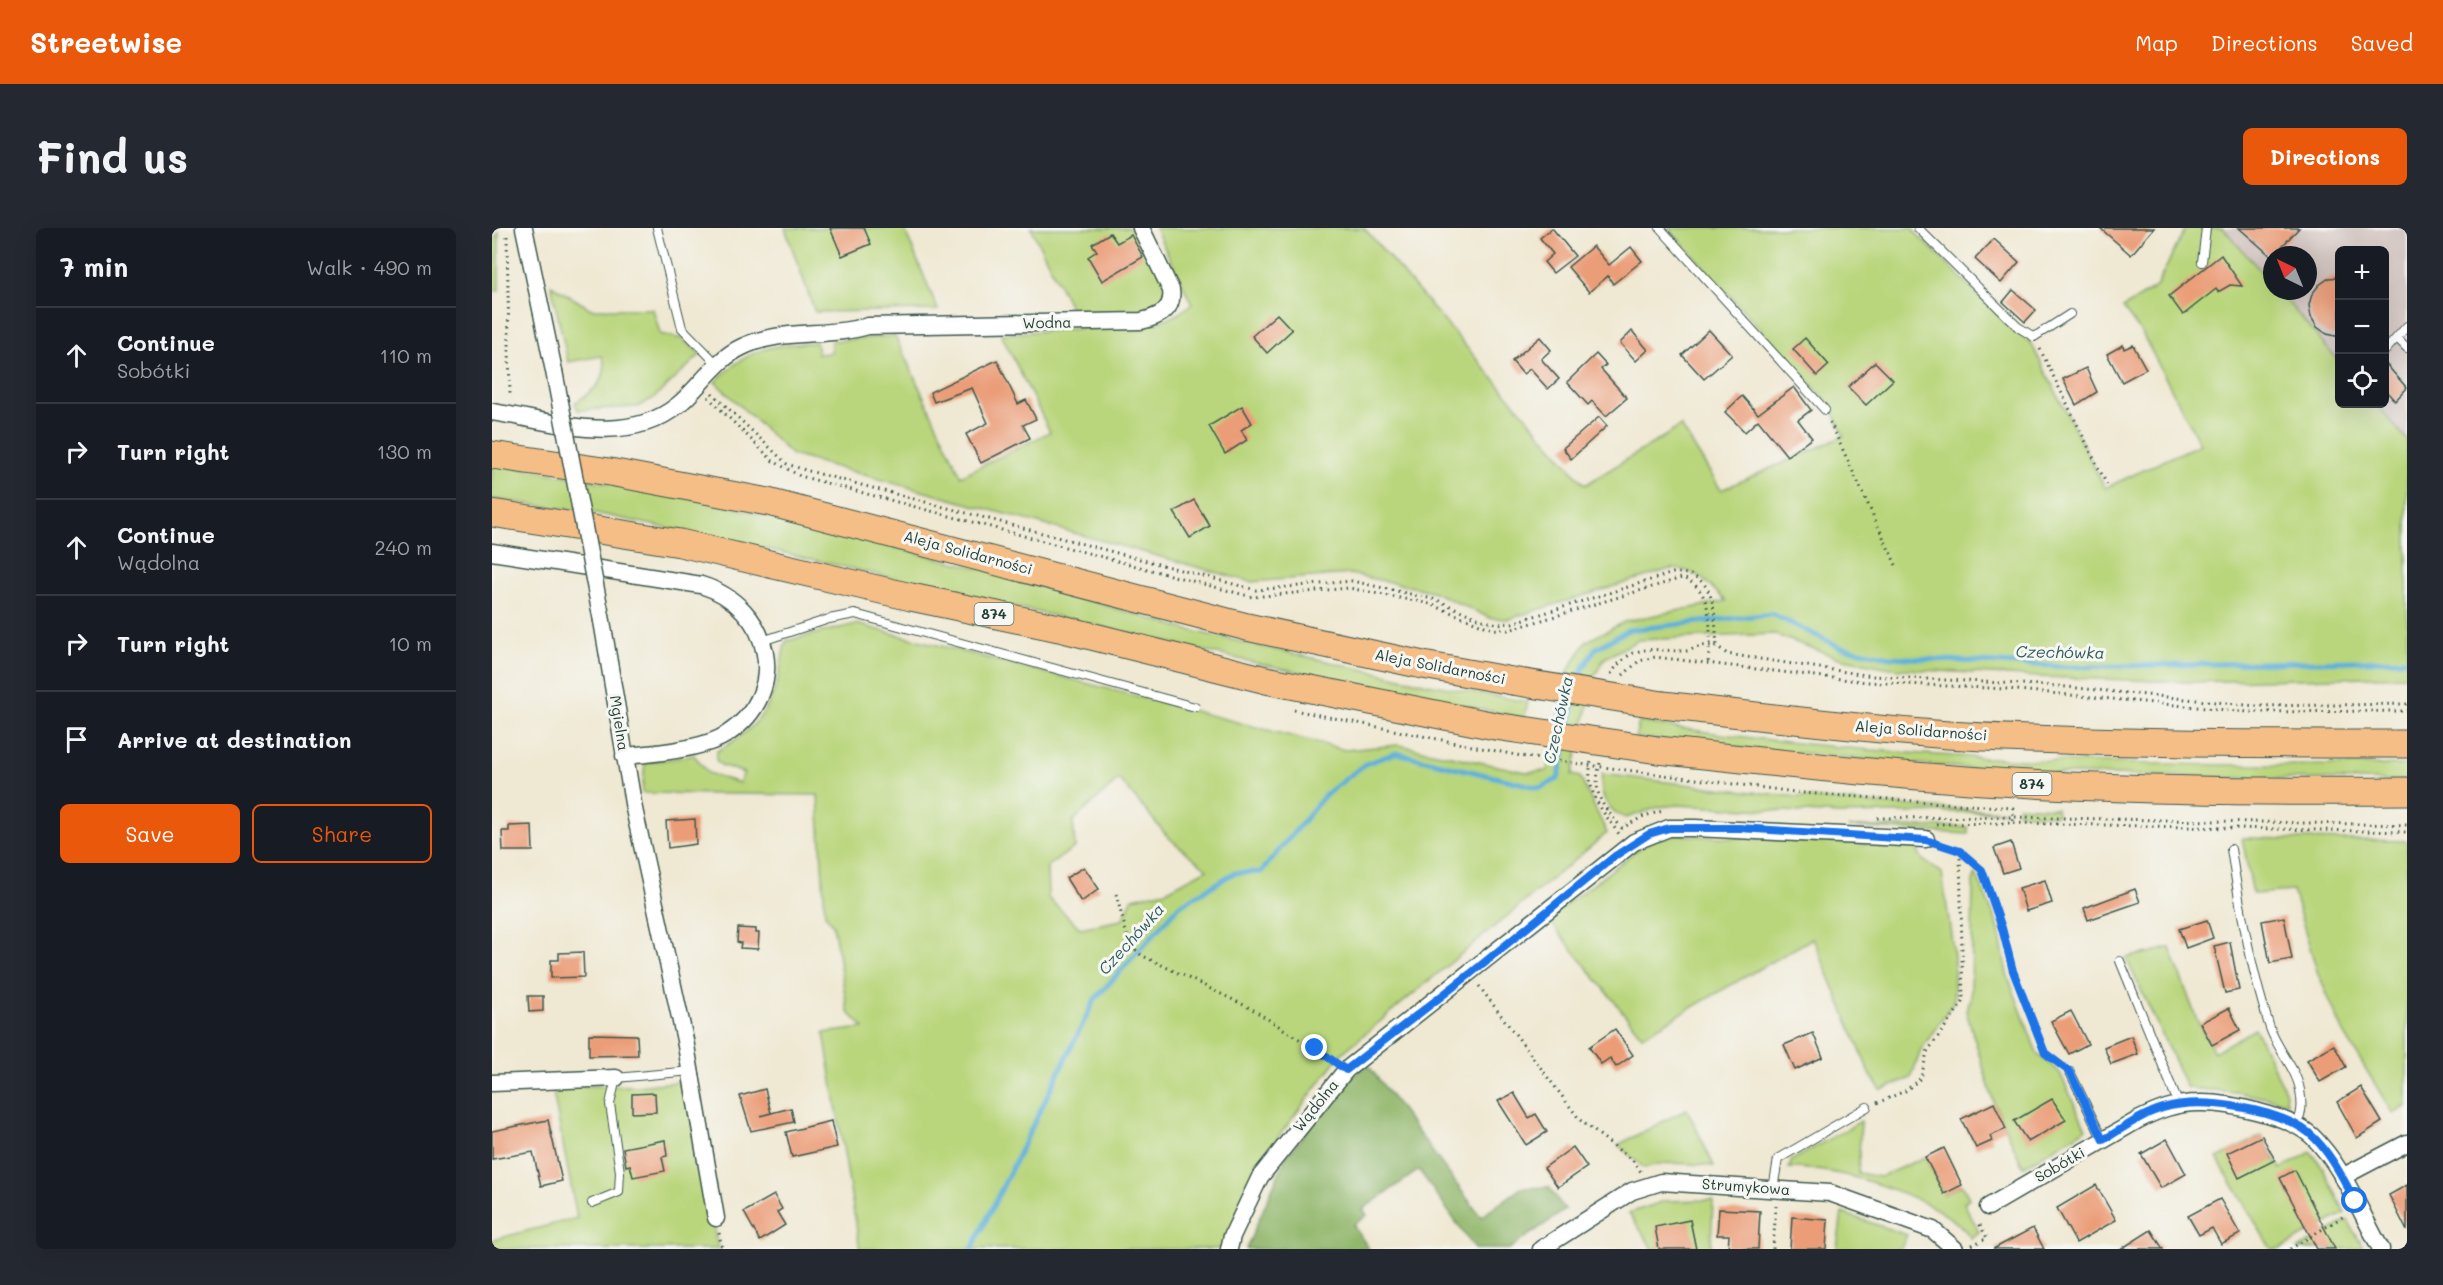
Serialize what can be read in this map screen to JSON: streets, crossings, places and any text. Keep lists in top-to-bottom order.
{
  "streets": {
    "main road": ["Aleja Solidarności", "874"],
    "street": [
      "Wodna",
      "Mgielna",
      "Wądolna",
      "Sobótki",
      "Strumykowa"
    ]
  },
  "water": ["Czechówka"],
  "north": "top left",
  "page": {
    "header": "Streetwise",
    "nav": ["Map", "Directions", "Saved"],
    "buttons": [
      "Directions",
      ["Save", "Share"]
    ],
    "title": "Find us",
    "heading": ["7 min", "Walk · 490 m"],
    "map_buttons": ["+", "−"],
    "list": [
      ["Continue", "Sobótki", "110 m"],
      ["Turn right", "130 m"],
      ["Continue", "Wądolna", "240 m"],
      ["Turn right", "10 m"],
      "Arrive at destination"
    ]
  }
}
